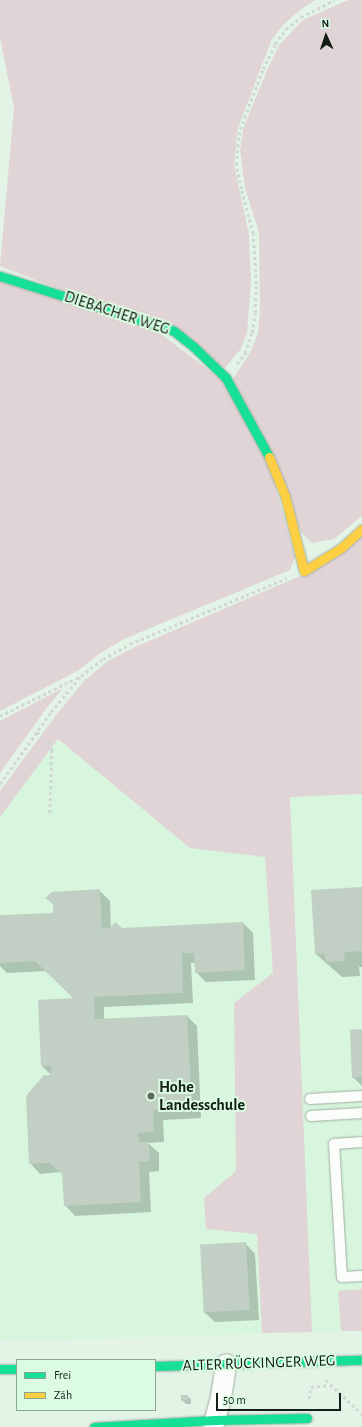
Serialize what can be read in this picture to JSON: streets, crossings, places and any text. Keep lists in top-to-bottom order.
{
  "streets": {
    "street": ["DIEBACHER WEG", "ALTER RÜCKINGER WEG"]
  },
  "places": ["Hohe Landesschule"],
  "legend": ["Frei", "Zäh"],
  "scale_bar": "50 m",
  "north": "top"
}
